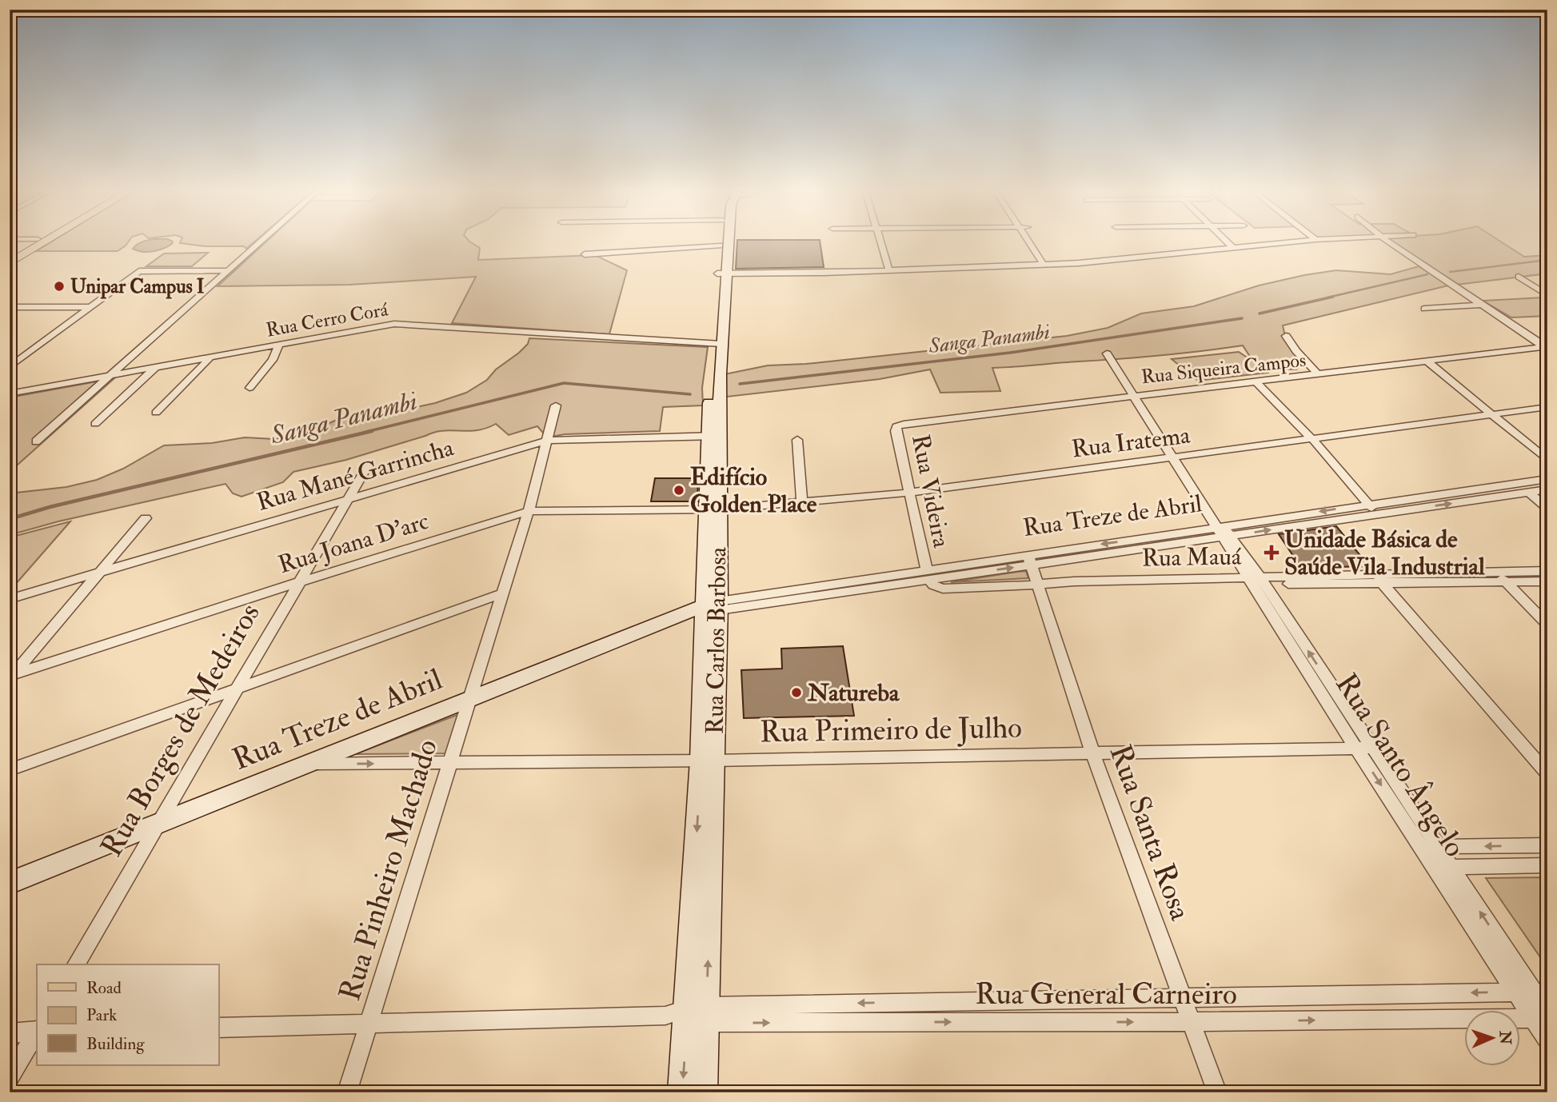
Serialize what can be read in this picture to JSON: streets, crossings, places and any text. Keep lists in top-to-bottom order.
{
  "streets": {
    "street": [
      "Rua Cerro Corá",
      "Rua Siqueira Campos",
      "Rua Iratema",
      "Rua Mané Garrincha",
      "Rua Videira",
      "Rua Treze de Abril",
      "Rua Joana D'arc",
      "Rua Carlos Barbosa",
      "Rua Borges de Medeiros",
      "Rua Primeiro de Julho",
      "Rua Santo Ângelo",
      "Rua Santa Rosa",
      "Rua Pinheiro Machado",
      "Rua General Carneiro"
    ]
  },
  "crossings": [
    ["Rua Cerro Corá", "Rua Carlos Barbosa"],
    ["Rua Siqueira Campos", "Rua Videira"],
    ["Rua Siqueira Campos", "Rua Santo Ângelo"],
    ["Rua Iratema", "Rua Videira"],
    ["Rua Iratema", "Rua Joana D'arc"],
    ["Rua Iratema", "Rua Carlos Barbosa"],
    ["Rua Iratema", "Rua Santo Ângelo"],
    ["Rua Mané Garrincha", "Rua Carlos Barbosa"],
    ["Rua Mané Garrincha", "Rua Borges de Medeiros"],
    ["Rua Mané Garrincha", "Rua Pinheiro Machado"],
    ["Rua Videira", "Rua Treze de Abril"],
    ["Rua Treze de Abril", "Rua Carlos Barbosa"],
    ["Rua Treze de Abril", "Rua Borges de Medeiros"],
    ["Rua Treze de Abril", "Rua Primeiro de Julho"],
    ["Rua Treze de Abril", "Rua Santo Ângelo"],
    ["Rua Treze de Abril", "Rua Santa Rosa"],
    ["Rua Treze de Abril", "Rua Pinheiro Machado"],
    ["Rua Joana D'arc", "Rua Carlos Barbosa"],
    ["Rua Joana D'arc", "Rua Borges de Medeiros"],
    ["Rua Joana D'arc", "Rua Pinheiro Machado"],
    ["Rua Carlos Barbosa", "Rua Primeiro de Julho"],
    ["Rua Carlos Barbosa", "Rua General Carneiro"],
    ["Rua Primeiro de Julho", "Rua Santo Ângelo"],
    ["Rua Primeiro de Julho", "Rua Santa Rosa"],
    ["Rua Primeiro de Julho", "Rua Pinheiro Machado"],
    ["Rua Santa Rosa", "Rua General Carneiro"],
    ["Rua Pinheiro Machado", "Rua General Carneiro"]
  ],
  "water": ["Sanga Panambi"],
  "places": {
    "other": ["Unipar Campus I", "Edifício Golden Place", "Natureba"],
    "health": ["Unidade Básica de Saúde Vila Industrial"]
  },
  "legend": ["Road", "Park", "Building"],
  "north": "right"
}
